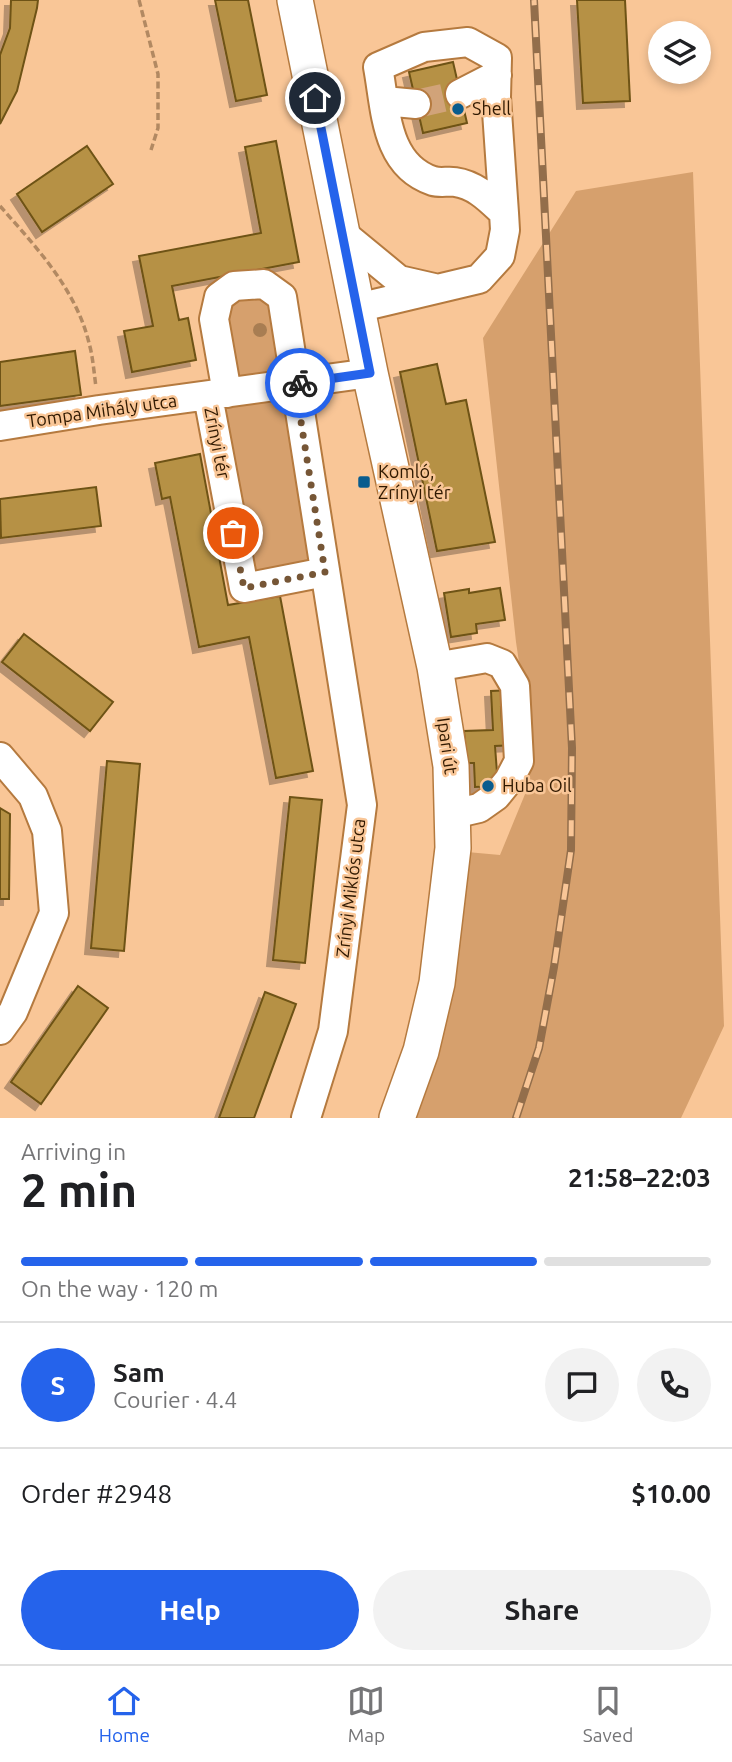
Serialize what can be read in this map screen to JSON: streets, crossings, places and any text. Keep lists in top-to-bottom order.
{
  "streets": {
    "main road": ["Ipari út"],
    "street": ["Tompa Mihály utca", "Zrínyi tér", "Zrínyi Miklós utca"]
  },
  "crossings": [
    ["Tompa Mihály utca", "Zrínyi tér"],
    ["Tompa Mihály utca", "Ipari út"],
    ["Zrínyi tér", "Zrínyi Miklós utca"]
  ],
  "places": {
    "other": ["Shell", "Huba Oil"],
    "transit": ["Komló, Zrínyi tér"]
  },
  "page": {
    "heading": ["2 min", "Arriving in", "21:58–22:03"],
    "panel": [
      "Sam",
      "Courier · 4.4",
      "Order #2948",
      "$10.00"
    ],
    "bar": "On the way · 120 m",
    "round": "S",
    "buttons": ["Help", "Share"],
    "tabs": ["Home", "Map", "Saved"]
  }
}
